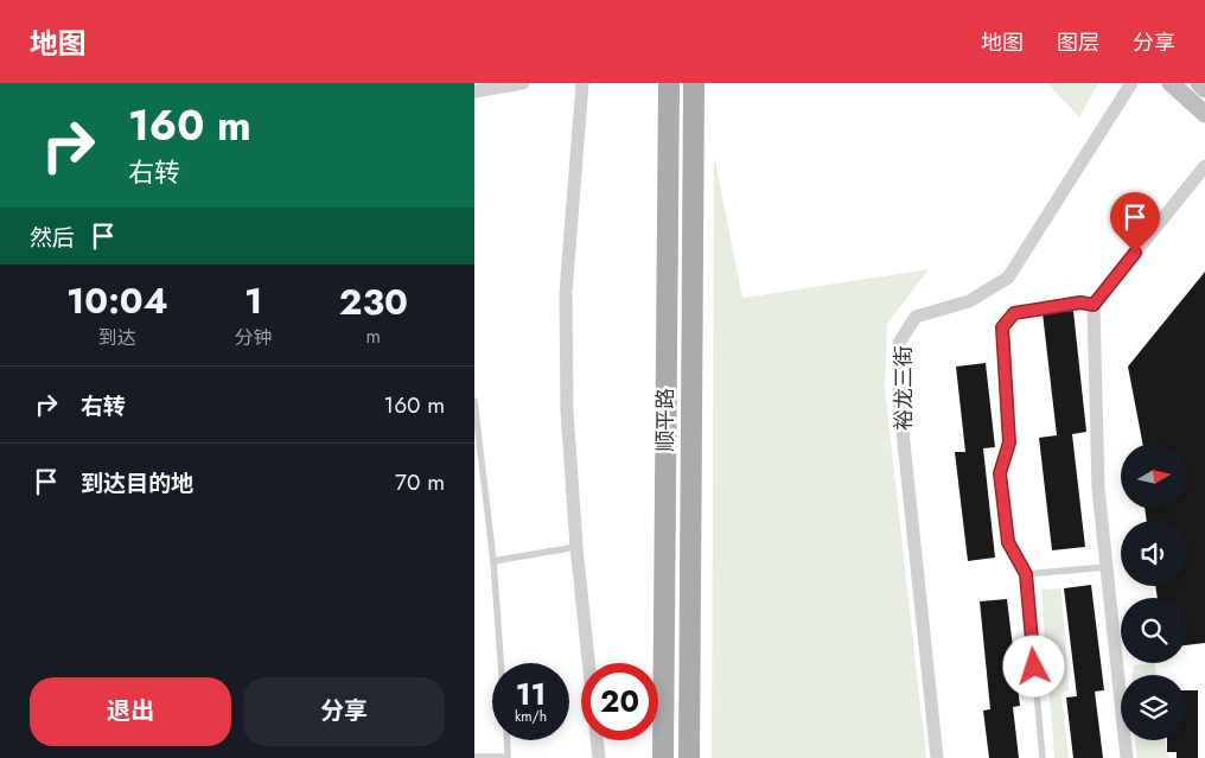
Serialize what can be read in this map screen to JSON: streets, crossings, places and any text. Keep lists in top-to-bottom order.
{
  "streets": {
    "main road": ["顺平路"],
    "street": ["裕龙三街"]
  },
  "north": "right",
  "page": {
    "header": "地图",
    "nav": ["地图", "图层", "分享"],
    "turn": ["160 m", "右转"],
    "then": "然后",
    "eta": [
      "10:04",
      "到达",
      "1",
      "分钟",
      "230",
      "m"
    ],
    "list": [
      {
        "name": "右转",
        "value": "160 m"
      },
      {
        "name": "到达目的地",
        "value": "70 m"
      }
    ],
    "speed": "11 km/h",
    "limit": "20",
    "buttons": ["退出", "分享"]
  }
}
